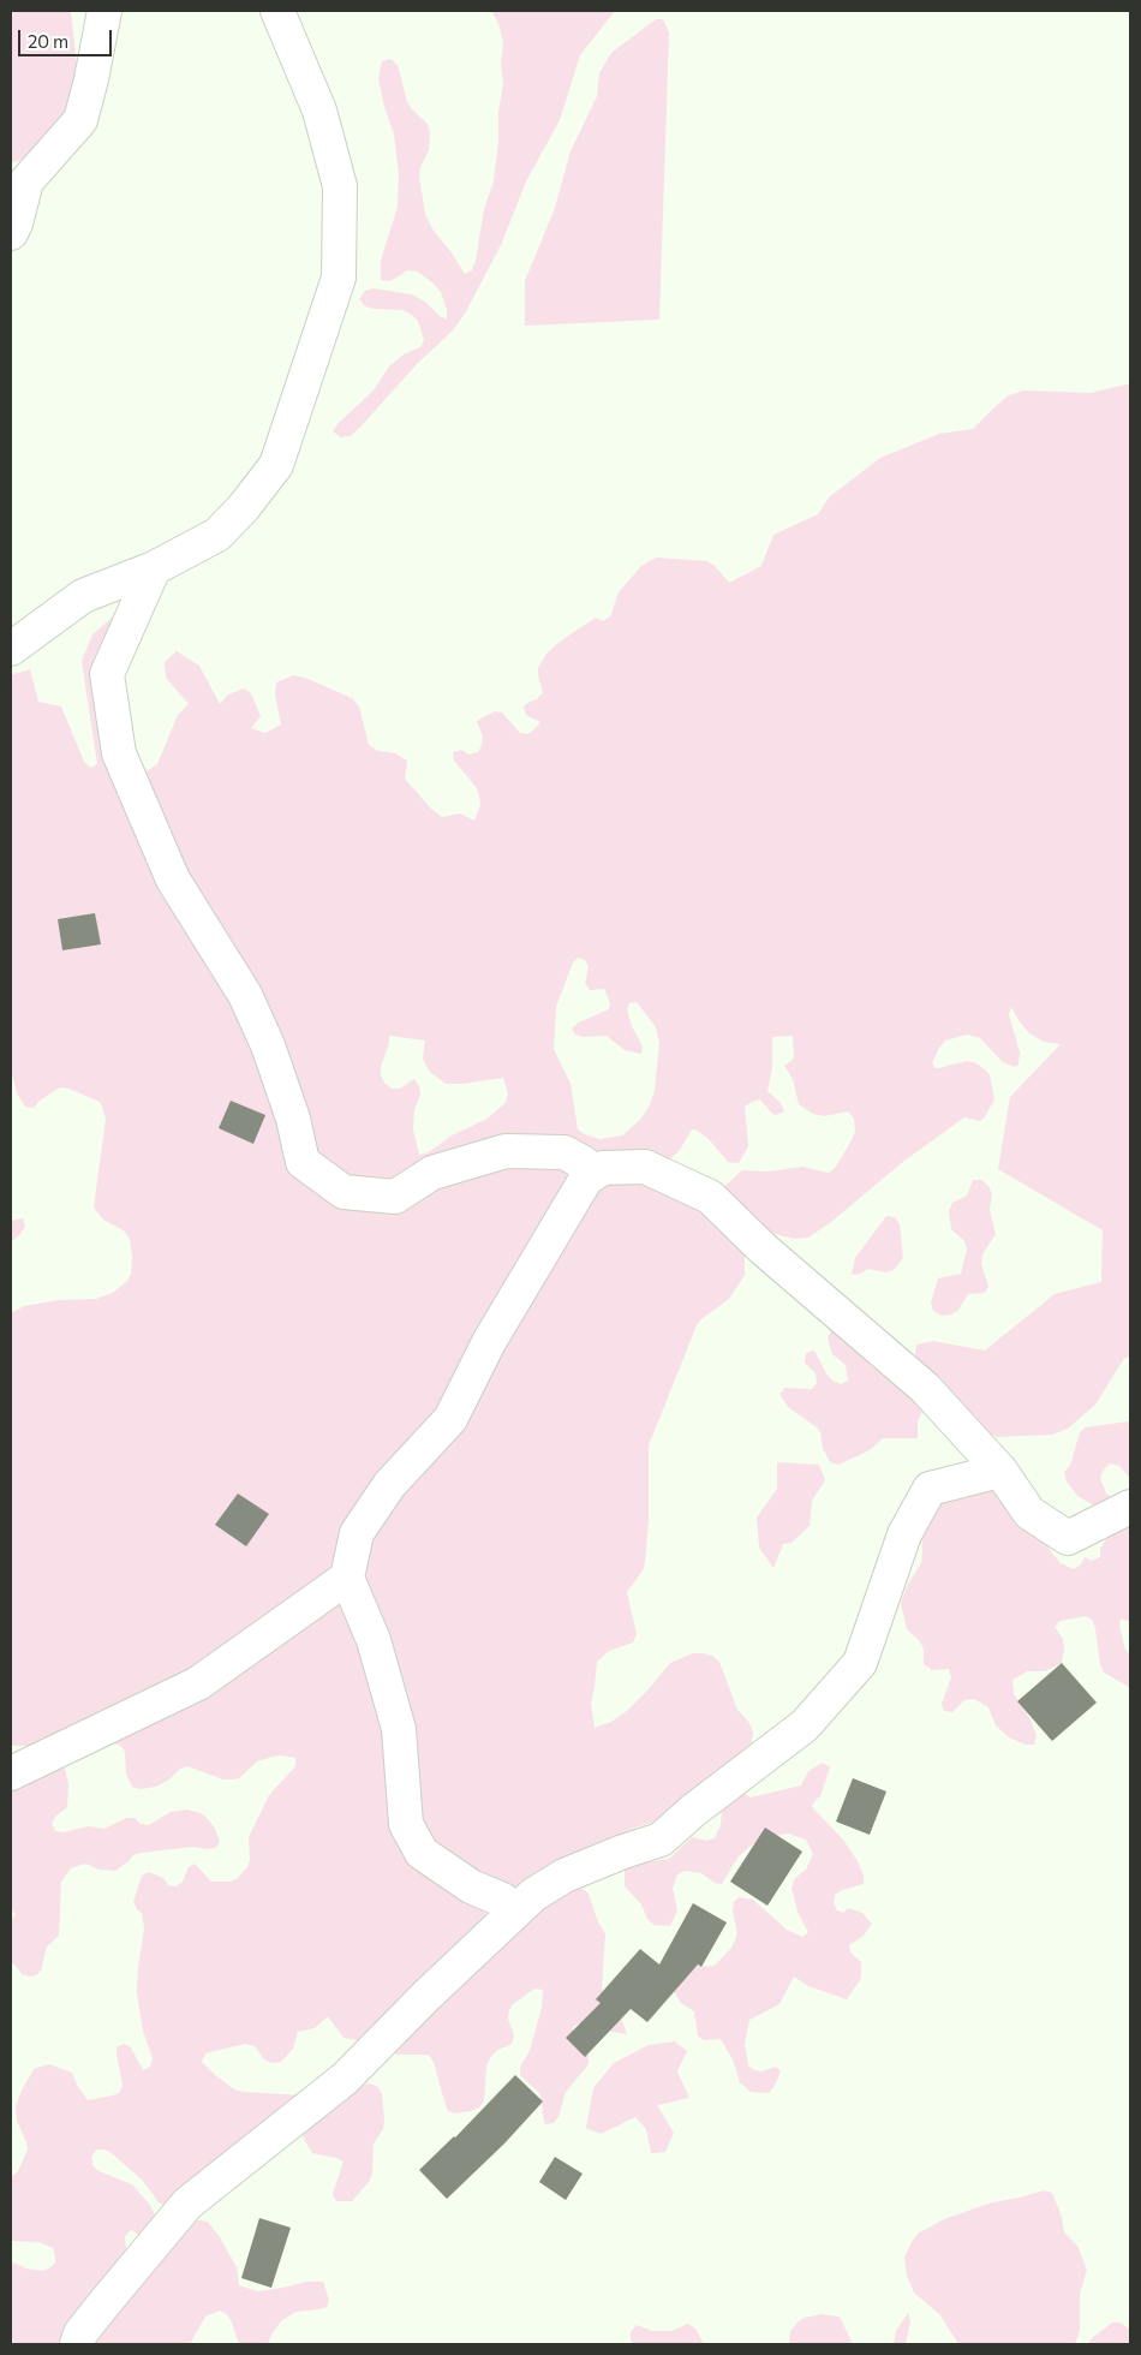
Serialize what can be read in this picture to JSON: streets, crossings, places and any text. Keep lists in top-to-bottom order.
{
  "scale_bar": "20 m"
}
